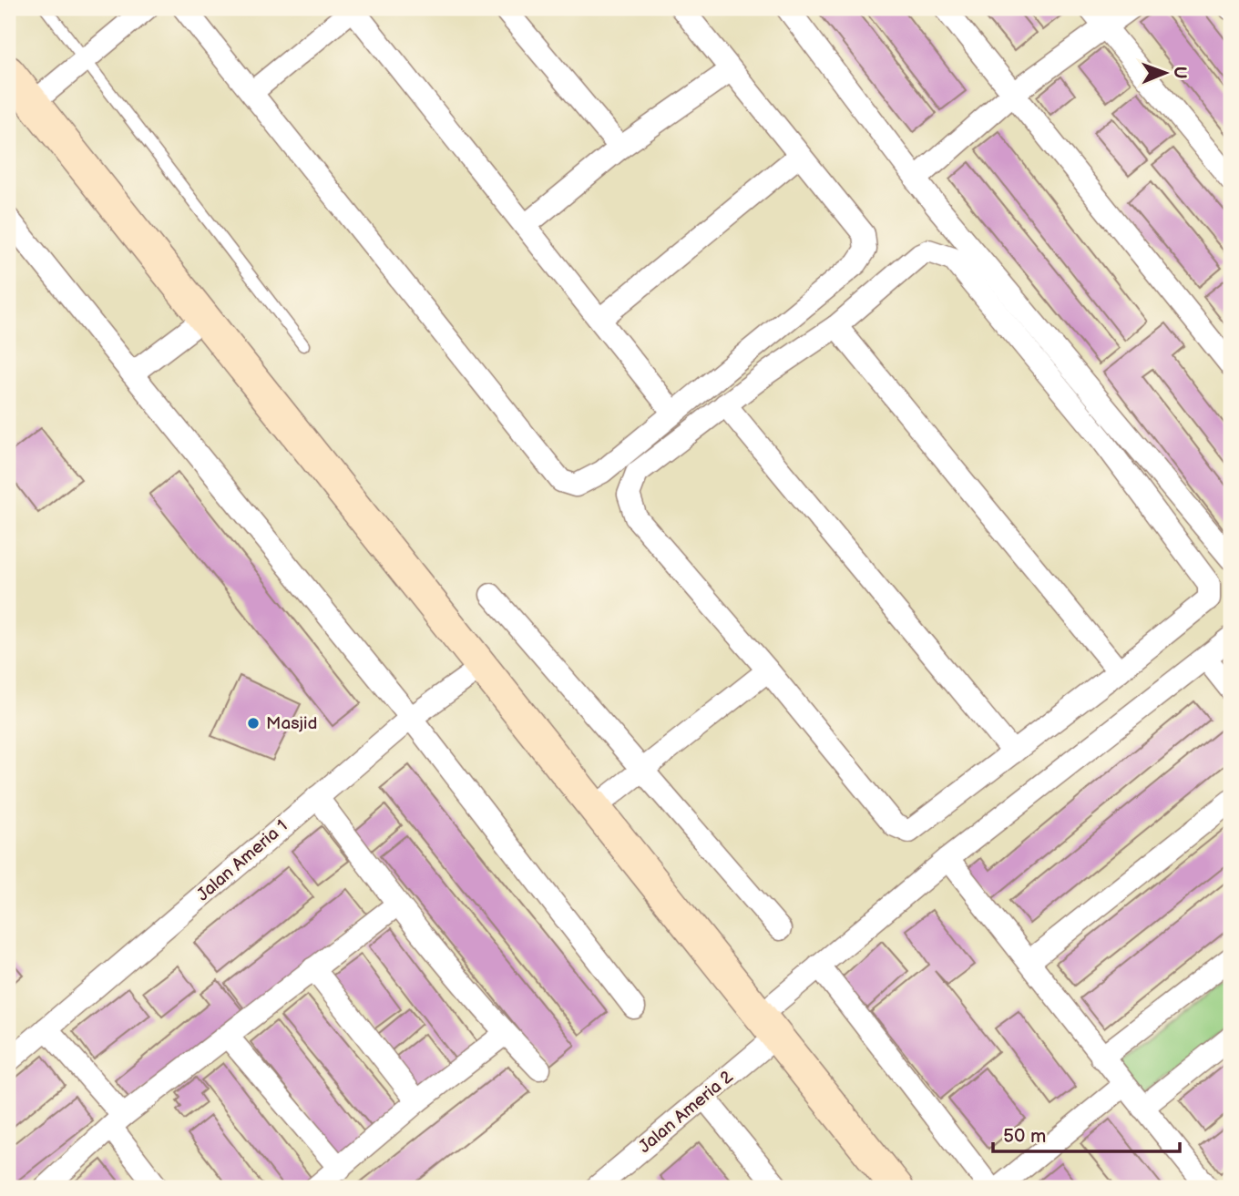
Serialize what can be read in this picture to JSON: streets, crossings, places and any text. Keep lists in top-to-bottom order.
{
  "streets": {
    "street": ["Jalan Ameria 1", "Jalan Ameria 2"]
  },
  "places": ["Masjid"],
  "scale_bar": "50 m",
  "north": "right"
}
